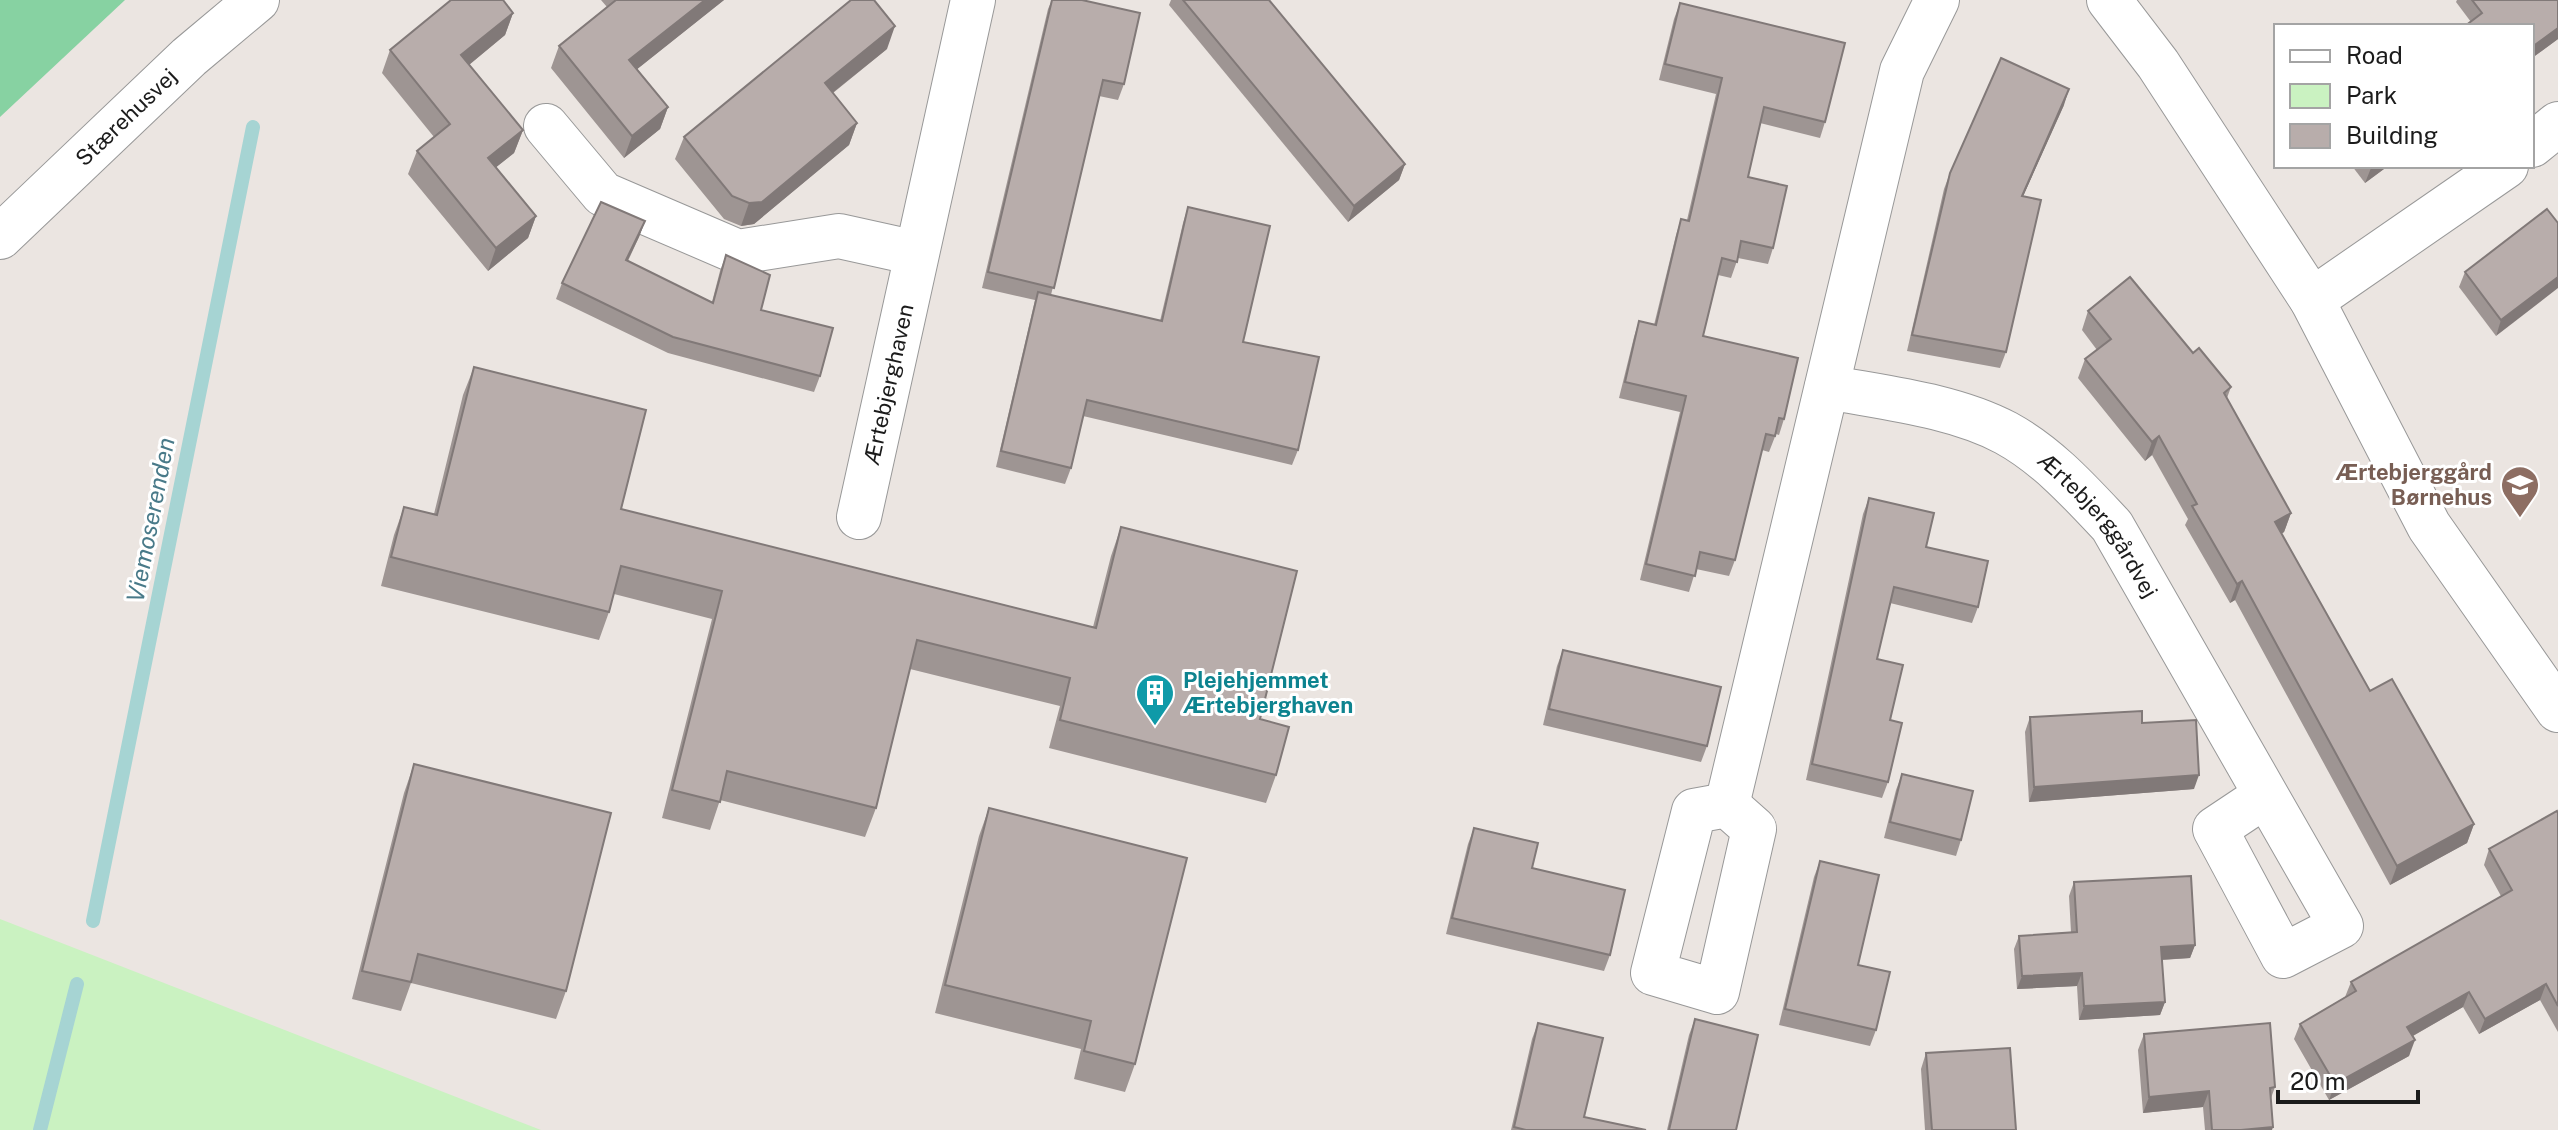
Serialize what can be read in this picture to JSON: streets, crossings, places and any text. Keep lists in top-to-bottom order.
{
  "streets": {
    "street": ["Stærehusvej", "Ærtebjerghaven", "Ærtebjerggårdvej"]
  },
  "water": ["Viemoserenden"],
  "places": {
    "school or university": ["Ærtebjerggård Børnehus"],
    "building": ["Plejehjemmet Ærtebjerghaven"]
  },
  "legend": ["Road", "Park", "Building"],
  "scale_bar": "20 m"
}
